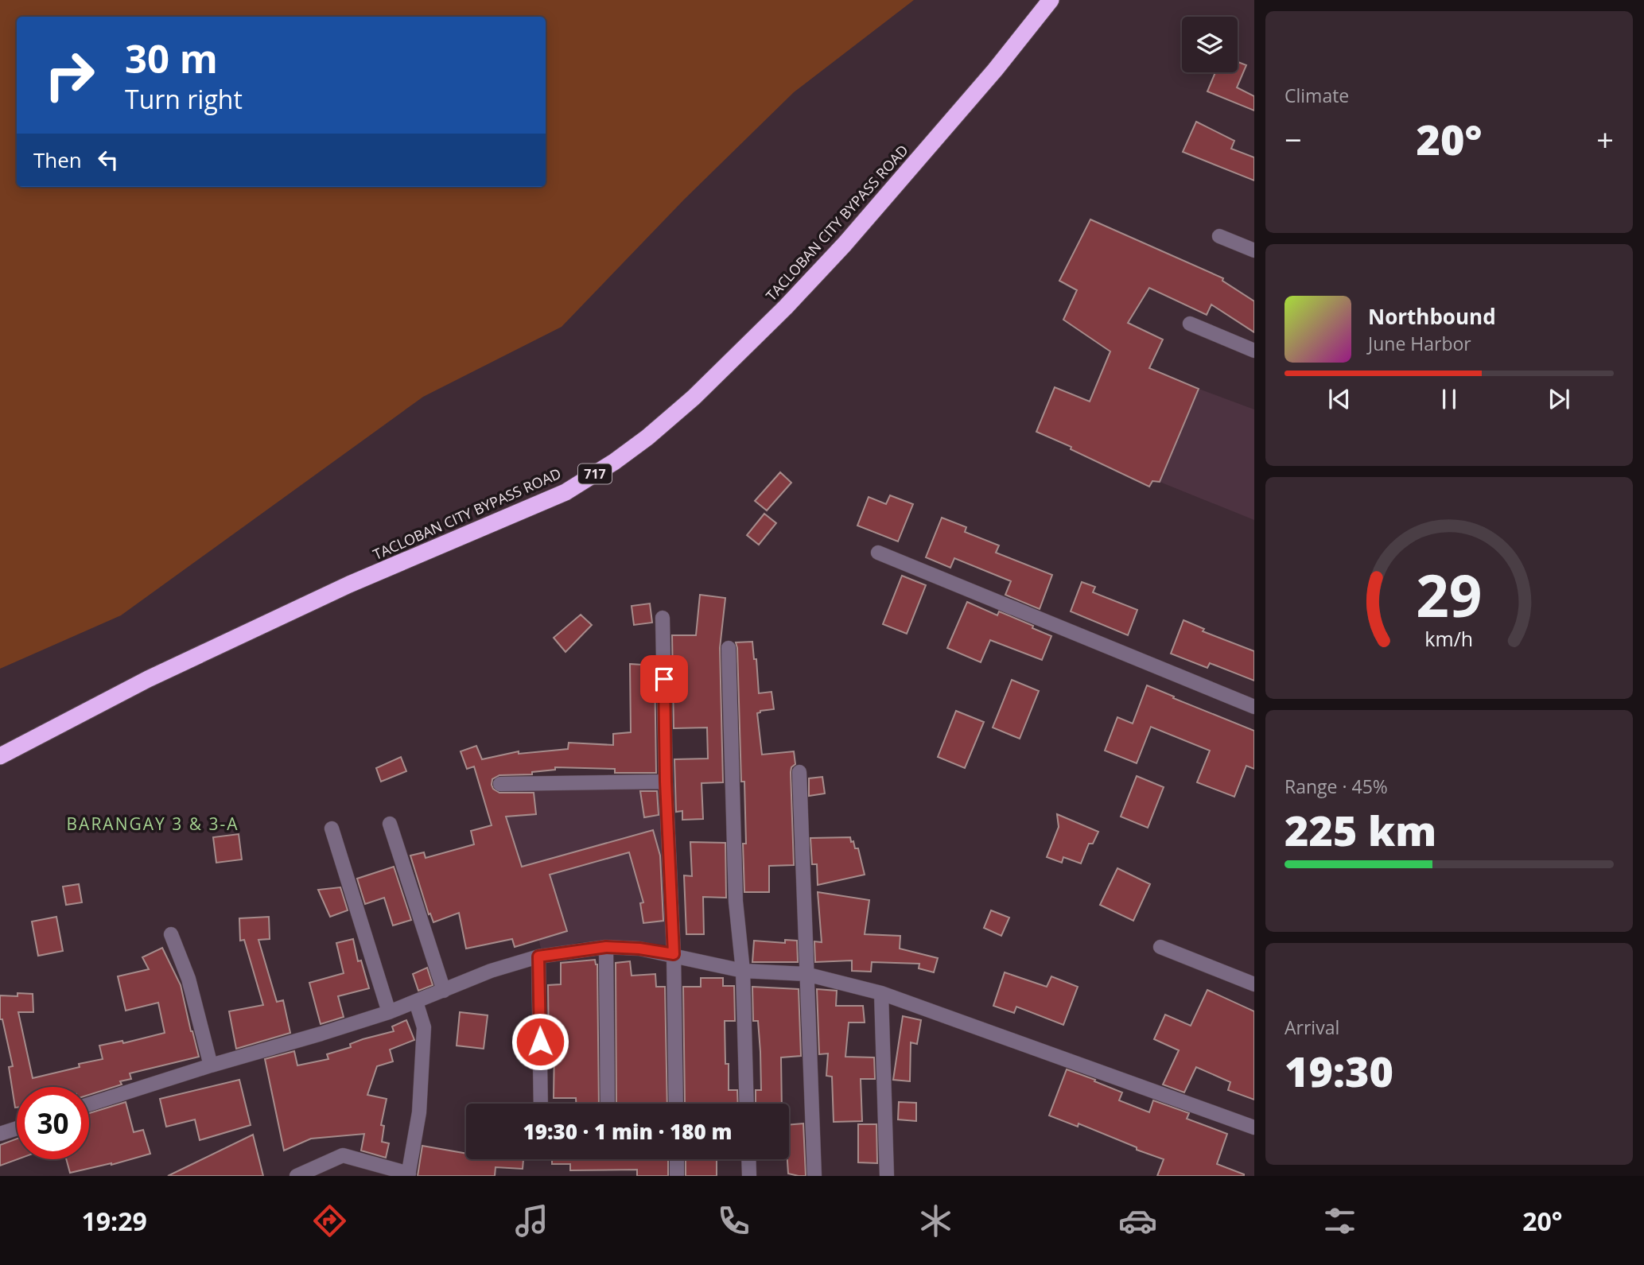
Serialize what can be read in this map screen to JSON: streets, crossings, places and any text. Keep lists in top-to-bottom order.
{
  "streets": {
    "highway": ["TACLOBAN CITY BYPASS ROAD", "717"]
  },
  "districts": ["BARANGAY 3 & 3-A"],
  "page": {
    "tile": [
      "Climate",
      ["Range · 45%", "225 km"],
      ["Arrival", "19:30"]
    ],
    "turn": ["30 m", "Turn right"],
    "heat": ["−", "20°", "+"],
    "then": "Then",
    "song": ["Northbound", "June Harbor"],
    "limit": "30",
    "trip": "19:30 · 1 min · 180 m",
    "tabs": ["19:29", "20°"],
    "gauge": ["29", "km/h"]
  }
}
